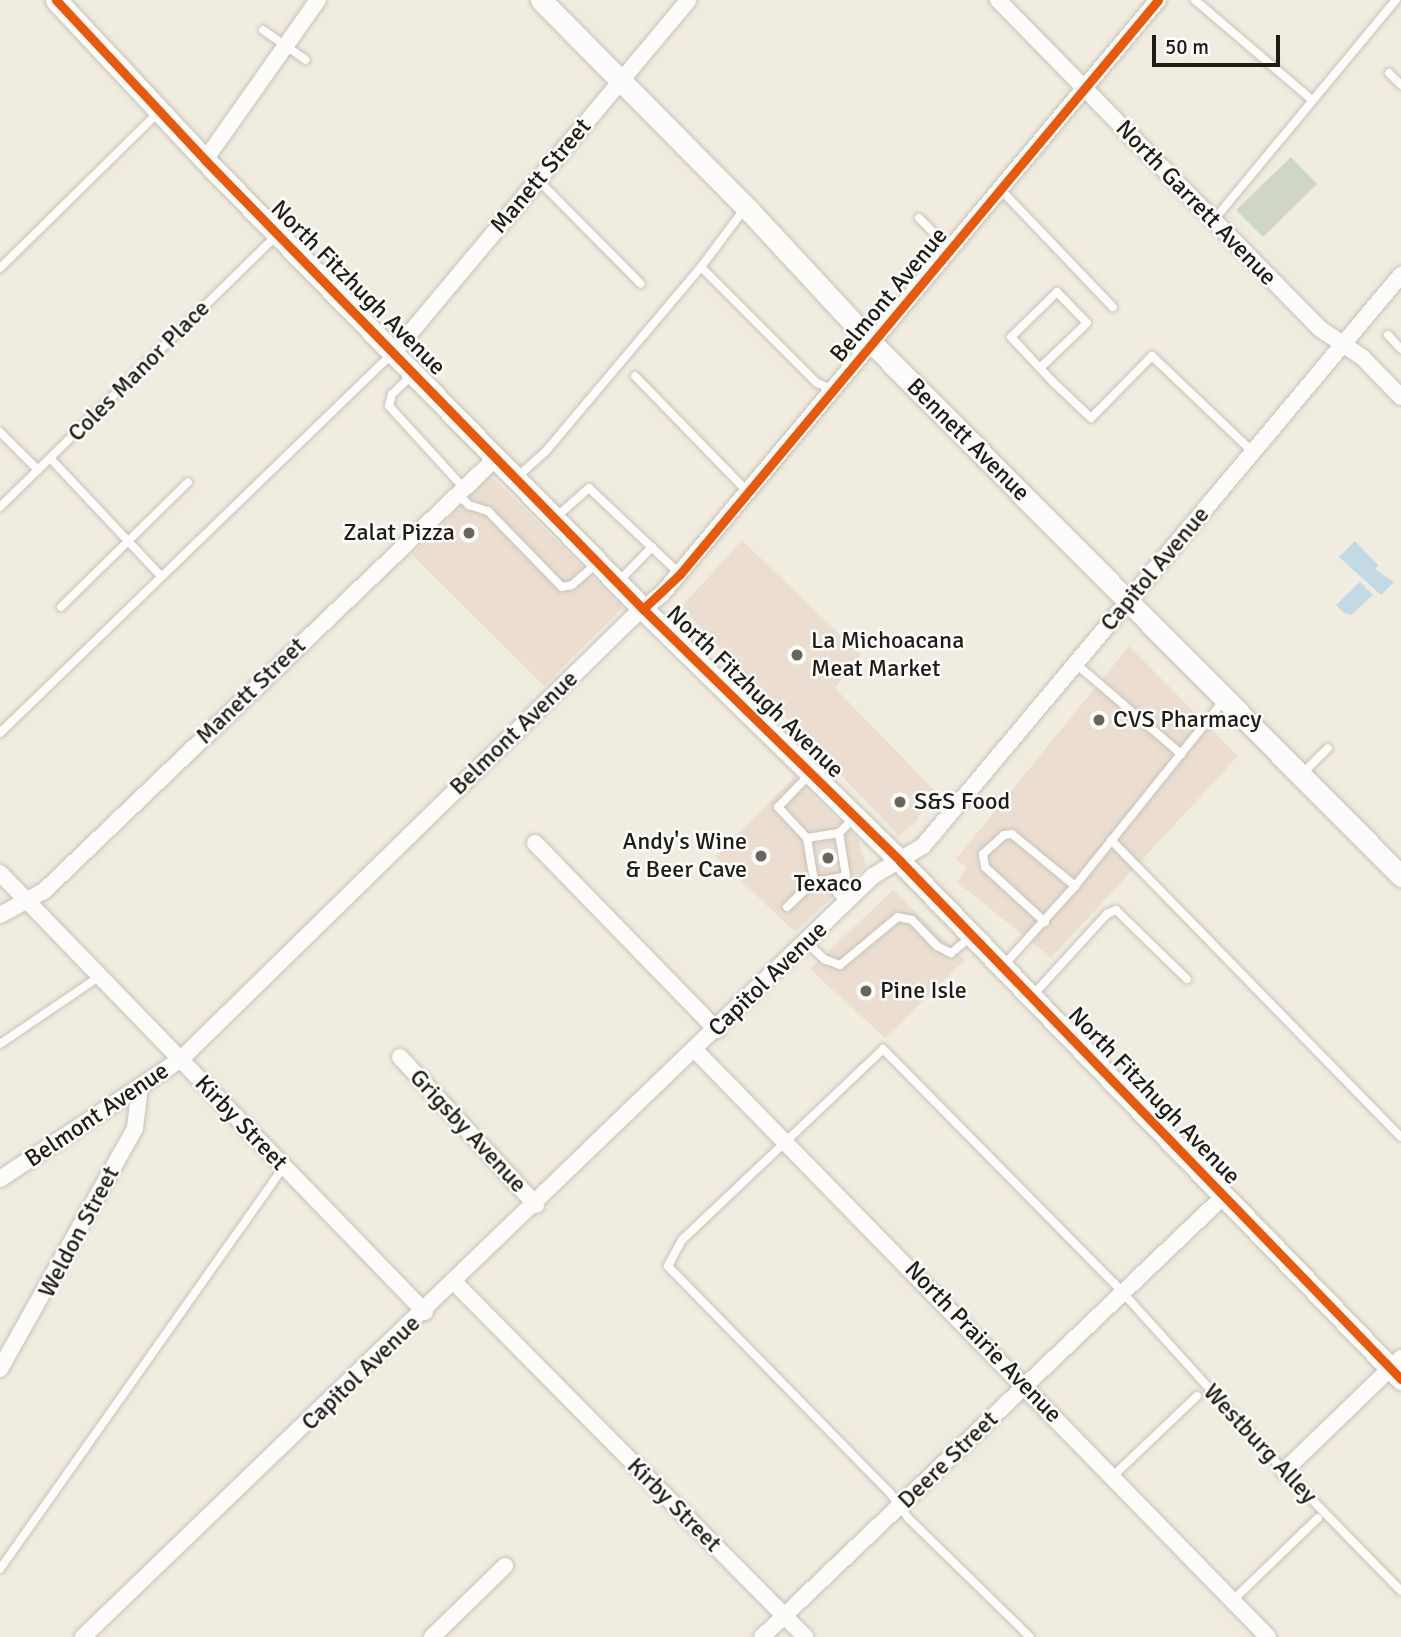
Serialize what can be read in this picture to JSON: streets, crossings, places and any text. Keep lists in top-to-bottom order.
{
  "streets": {
    "street": [
      "Manett Street",
      "North Garrett Avenue",
      "North Fitzhugh Avenue",
      "Belmont Avenue",
      "Bennett Avenue",
      "Capitol Avenue",
      "Kirby Street",
      "Grigsby Avenue",
      "Weldon Street",
      "North Prairie Avenue",
      "Deere Street"
    ],
    "lane": ["Coles Manor Place", "Westburg Alley"]
  },
  "crossings": [
    ["Manett Street", "North Fitzhugh Avenue"],
    ["Manett Street", "Bennett Avenue"],
    ["Manett Street", "Kirby Street"],
    ["North Garrett Avenue", "Belmont Avenue"],
    ["North Garrett Avenue", "Capitol Avenue"],
    ["North Fitzhugh Avenue", "Belmont Avenue"],
    ["North Fitzhugh Avenue", "Coles Manor Place"],
    ["North Fitzhugh Avenue", "Capitol Avenue"],
    ["North Fitzhugh Avenue", "Deere Street"],
    ["Belmont Avenue", "Bennett Avenue"],
    ["Belmont Avenue", "Kirby Street"],
    ["Belmont Avenue", "Weldon Street"],
    ["Bennett Avenue", "Capitol Avenue"],
    ["Capitol Avenue", "Kirby Street"],
    ["Capitol Avenue", "Grigsby Avenue"],
    ["Capitol Avenue", "North Prairie Avenue"],
    ["Kirby Street", "Deere Street"],
    ["North Prairie Avenue", "Westburg Alley"],
    ["North Prairie Avenue", "Deere Street"],
    ["Westburg Alley", "Deere Street"]
  ],
  "places": [
    "Zalat Pizza",
    "La Michoacana Meat Market",
    "CVS Pharmacy",
    "S&S Food",
    "Andy's Wine & Beer Cave",
    "Texaco",
    "Pine Isle"
  ],
  "scale_bar": "50 m"
}
